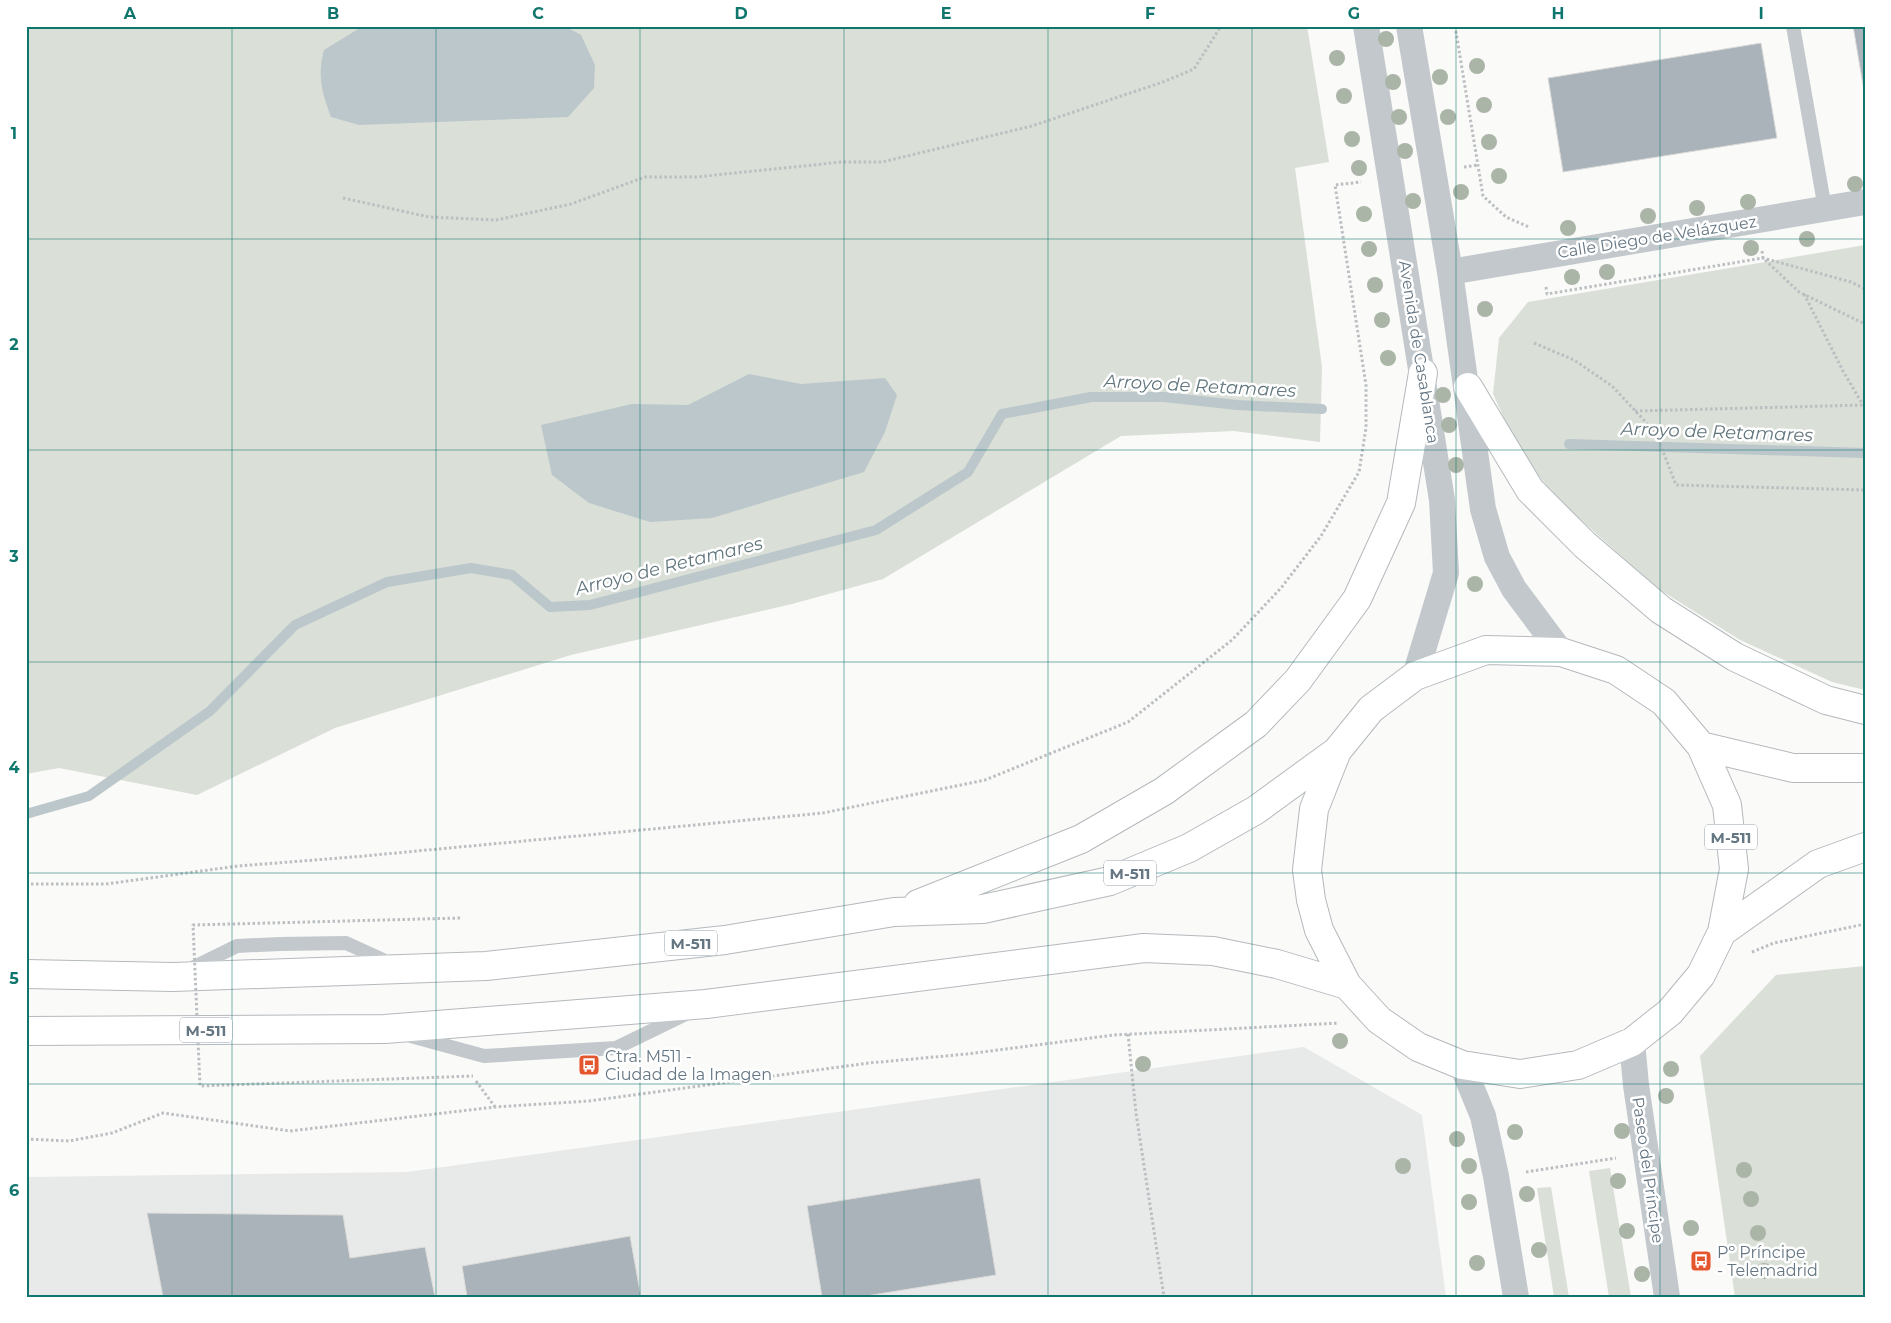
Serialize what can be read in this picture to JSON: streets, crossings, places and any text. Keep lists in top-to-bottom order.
{
  "streets": {
    "highway": ["M-511"],
    "street": ["Calle Diego de Velázquez", "Avenida de Casablanca", "Paseo del Príncipe"]
  },
  "crossings": [
    ["Avenida de Casablanca", "M-511"],
    ["M-511", "Paseo del Príncipe"]
  ],
  "water": ["Arroyo de Retamares"],
  "places": {
    "bus stop": ["Ctra. M511 - Ciudad de la Imagen", "Pº Príncipe - Telemadrid"]
  },
  "grid": {
    "columns": [
      "A",
      "B",
      "C",
      "D",
      "E",
      "F",
      "G",
      "H",
      "I"
    ],
    "rows": [
      "1",
      "2",
      "3",
      "4",
      "5",
      "6"
    ]
  }
}
